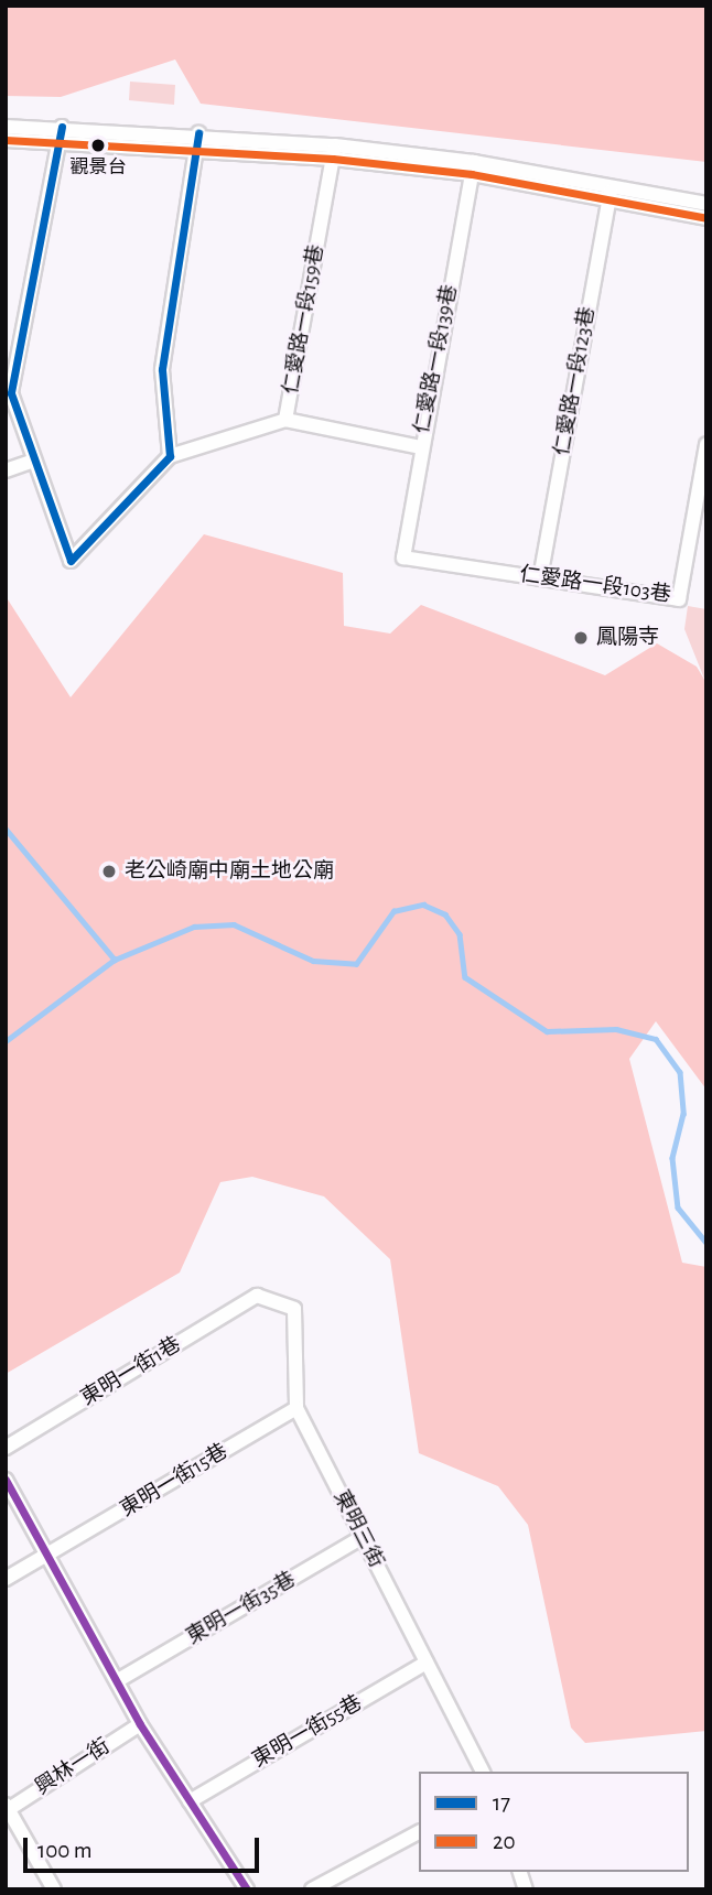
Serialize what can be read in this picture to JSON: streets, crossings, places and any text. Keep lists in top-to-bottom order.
{
  "streets": {
    "street": [
      "仁愛路一段159巷",
      "仁愛路一段139巷",
      "仁愛路一段123巷",
      "仁愛路一段103巷",
      "東明一街1巷",
      "東明一街15巷",
      "東明三街",
      "東明一街35巷",
      "東明一街55巷",
      "興林一街"
    ]
  },
  "crossings": [
    ["仁愛路一段139巷", "仁愛路一段103巷"],
    ["仁愛路一段123巷", "仁愛路一段103巷"],
    ["東明一街1巷", "東明三街"],
    ["東明一街15巷", "東明三街"],
    ["東明三街", "東明一街35巷"],
    ["東明三街", "東明一街55巷"]
  ],
  "places": ["觀景台", "鳳陽寺", "老公崎廟中廟土地公廟"],
  "lines": ["transit line 17", "transit line 20"],
  "legend": ["17", "20"],
  "scale_bar": "100 m"
}
